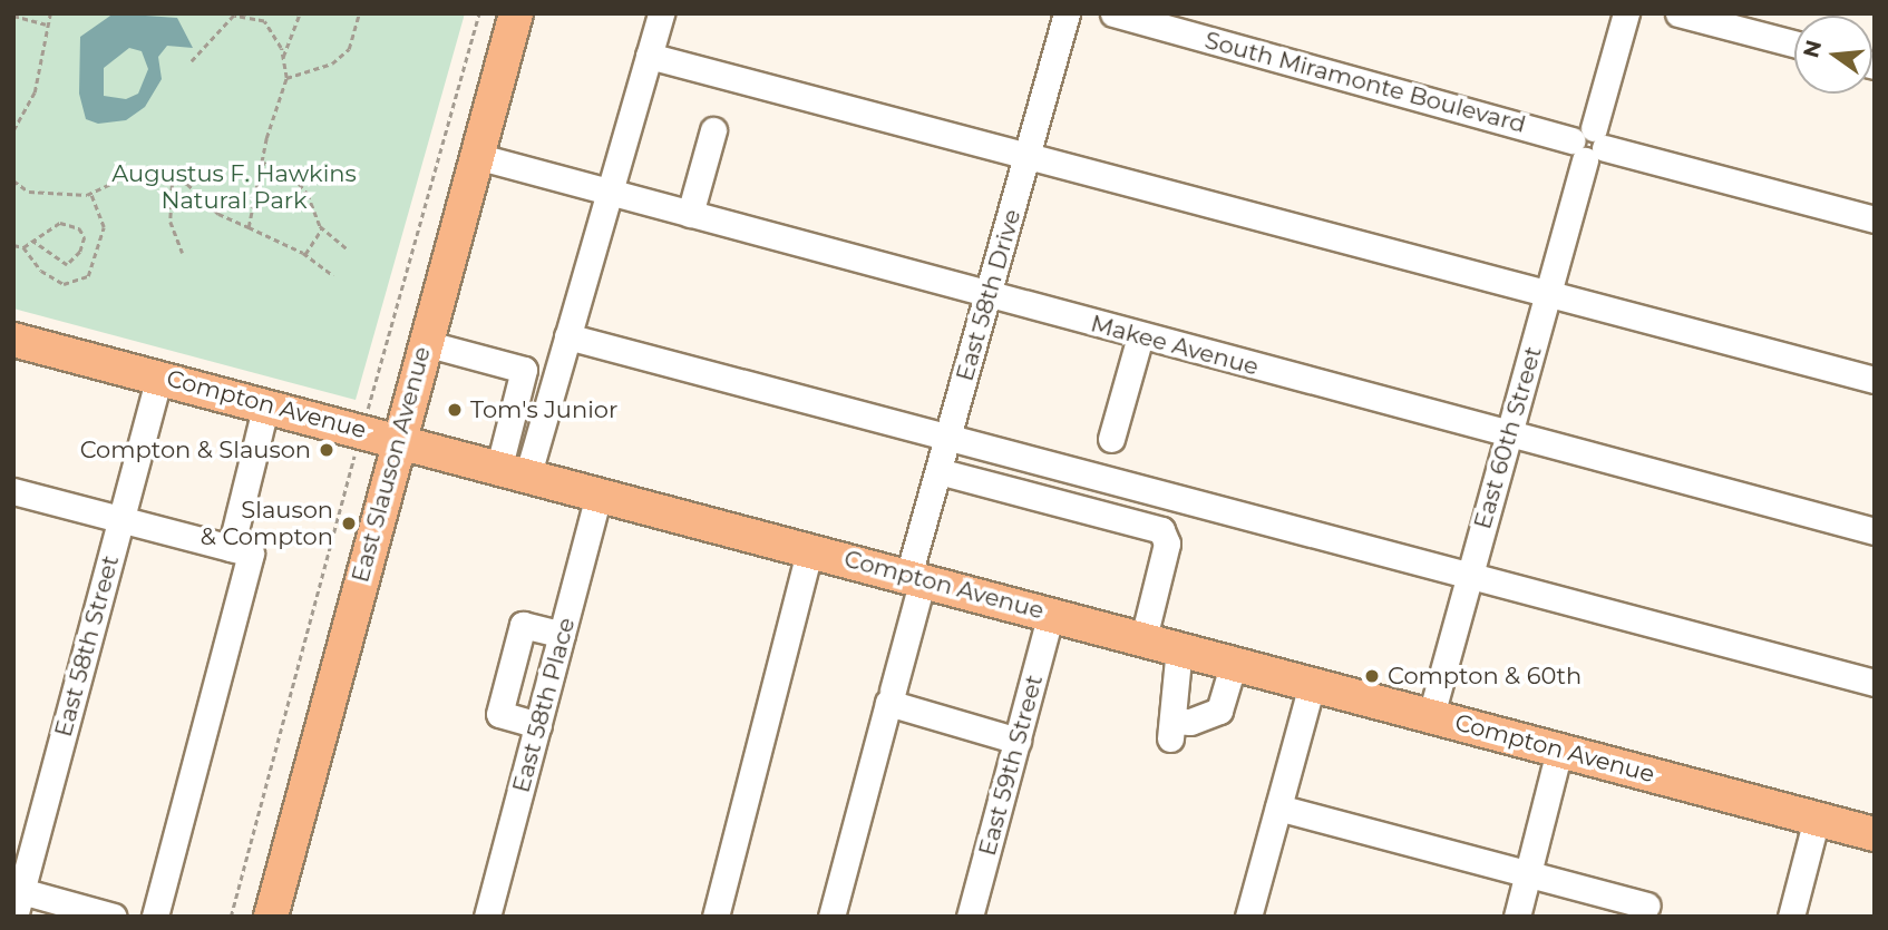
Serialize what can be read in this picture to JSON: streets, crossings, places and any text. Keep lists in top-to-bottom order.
{
  "streets": {
    "main road": ["Compton Avenue", "East Slauson Avenue"],
    "street": [
      "South Miramonte Boulevard",
      "East 58th Drive",
      "Makee Avenue",
      "East 60th Street",
      "East 58th Street",
      "East 58th Place",
      "East 59th Street"
    ]
  },
  "crossings": [
    ["South Miramonte Boulevard", "East 60th Street"],
    ["East 58th Drive", "Makee Avenue"],
    ["East 58th Drive", "Compton Avenue"],
    ["Makee Avenue", "East 60th Street"],
    ["Makee Avenue", "East Slauson Avenue"],
    ["Compton Avenue", "East 60th Street"],
    ["Compton Avenue", "East Slauson Avenue"],
    ["Compton Avenue", "East 58th Street"],
    ["Compton Avenue", "East 58th Place"],
    ["Compton Avenue", "East 59th Street"]
  ],
  "parks": ["Augustus F. Hawkins Natural Park"],
  "places": [
    "Tom's Junior",
    "Compton & Slauson",
    "Slauson & Compton",
    "Compton & 60th"
  ],
  "north": "left"
}
